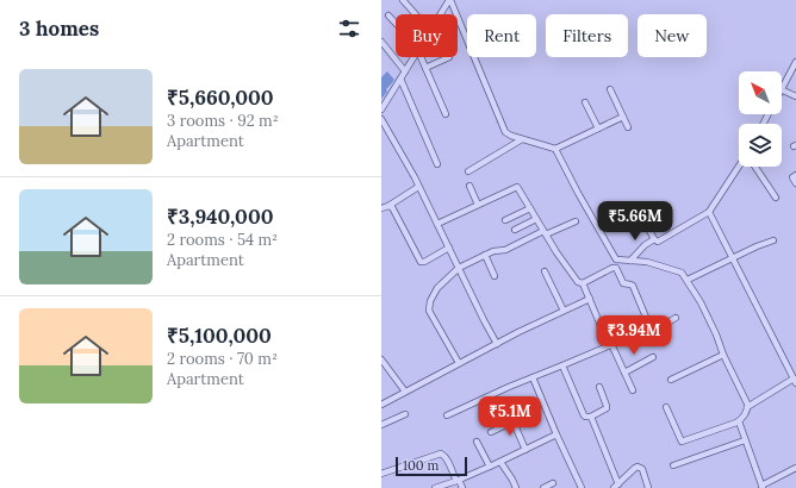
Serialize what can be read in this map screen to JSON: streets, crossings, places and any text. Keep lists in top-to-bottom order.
{
  "scale_bar": "100 m",
  "north": "top left",
  "page": {
    "heading": "3 homes",
    "chip": [
      "Buy",
      "Rent",
      "Filters",
      "New"
    ],
    "list": [
      {
        "name": "₹5,660,000",
        "note": "3 rooms · 92 m² · Apartment"
      },
      {
        "name": "₹3,940,000",
        "note": "2 rooms · 54 m² · Apartment"
      },
      {
        "name": "₹5,100,000",
        "note": "2 rooms · 70 m² · Apartment"
      }
    ],
    "price": ["₹5.66M", "₹3.94M", "₹5.1M"],
    "scale": "100 m"
  }
}
